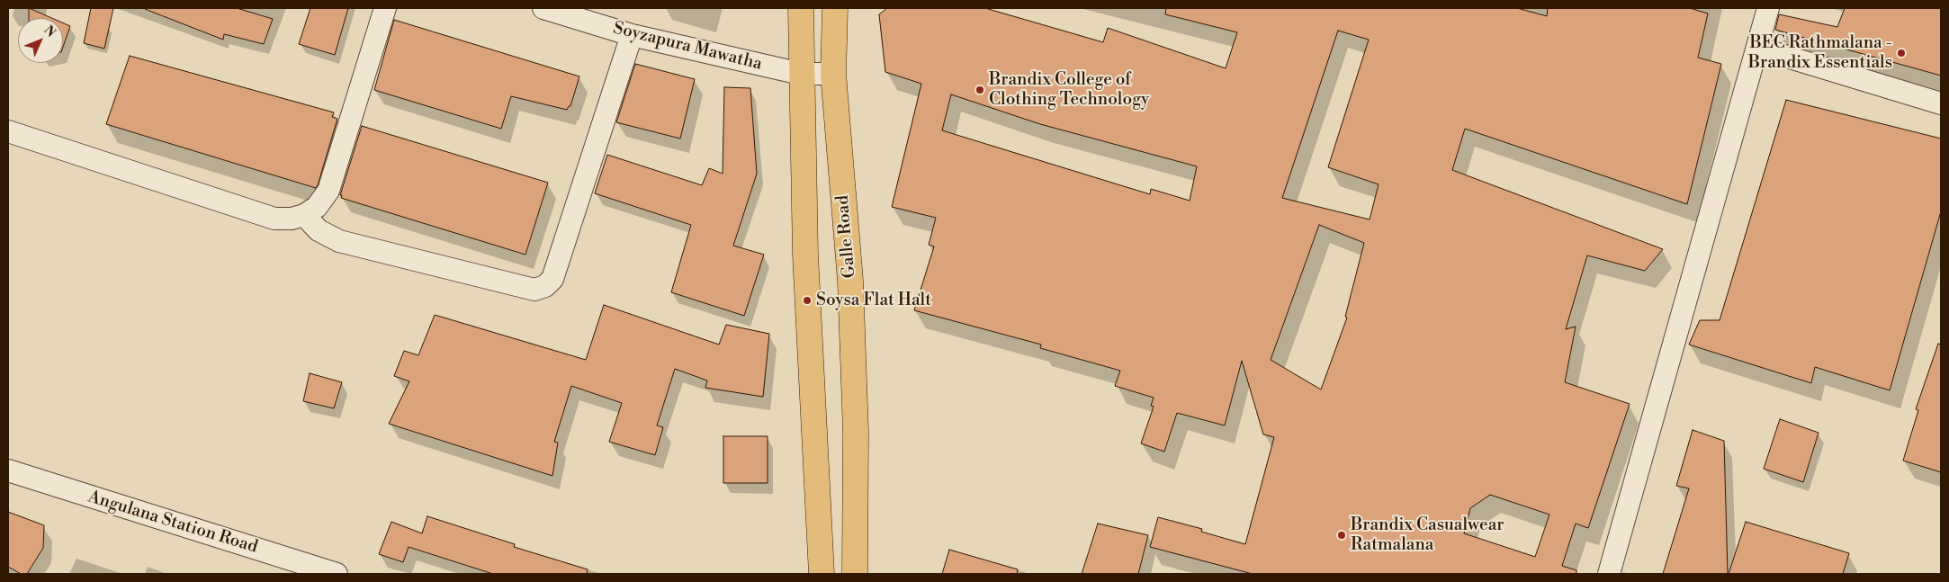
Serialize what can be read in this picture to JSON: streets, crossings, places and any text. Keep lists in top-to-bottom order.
{
  "streets": {
    "highway": ["Galle Road"],
    "street": ["Soyzapura Mawatha", "Angulana Station Road"]
  },
  "crossings": [
    ["Soyzapura Mawatha", "Galle Road"]
  ],
  "places": [
    "BEC Rathmalana - Brandix Essentials",
    "Brandix College of Clothing Technology",
    "Soysa Flat Halt",
    "Brandix Casualwear Ratmalana"
  ],
  "north": "top right"
}
